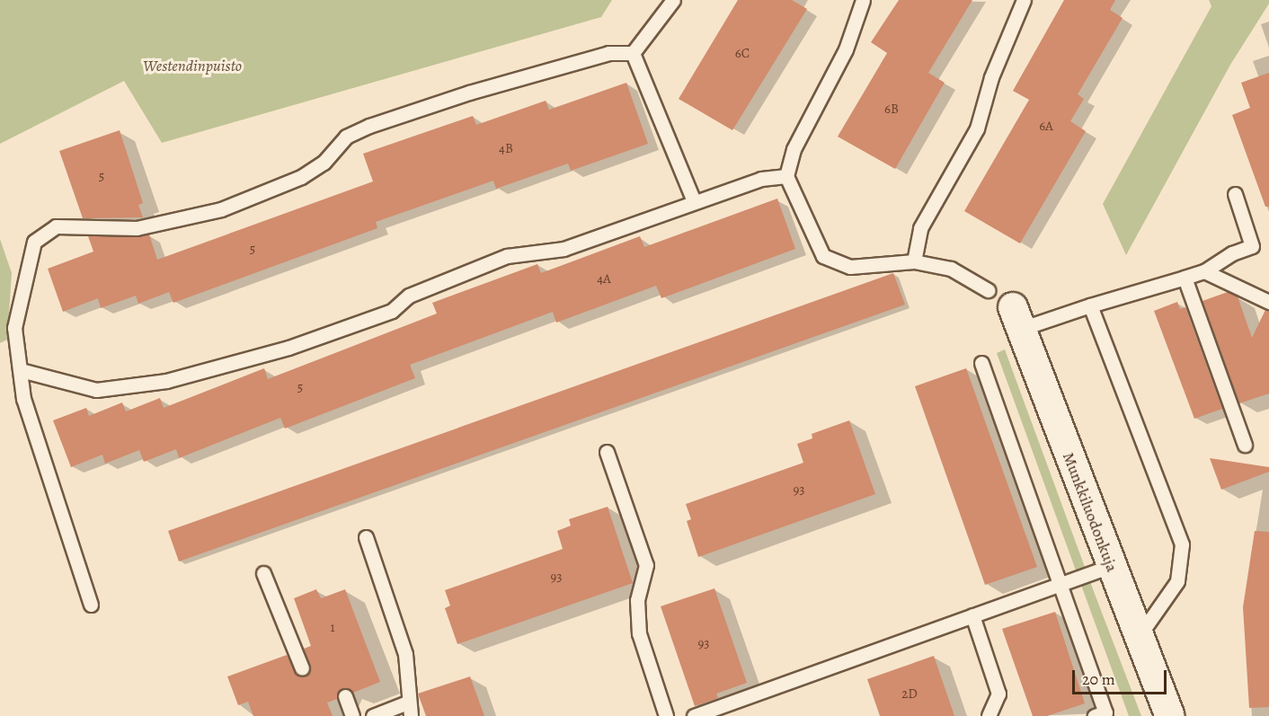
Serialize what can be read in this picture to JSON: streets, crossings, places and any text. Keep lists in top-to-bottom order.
{
  "streets": {
    "street": ["Munkkiluodonkuja"]
  },
  "parks": ["Westendinpuisto"],
  "house_numbers": [
    "6C",
    "6B",
    "6A",
    "4B",
    "5",
    "5",
    "4A",
    "5",
    "93",
    "93",
    "1",
    "93",
    "2D"
  ],
  "scale_bar": "20 m"
}
